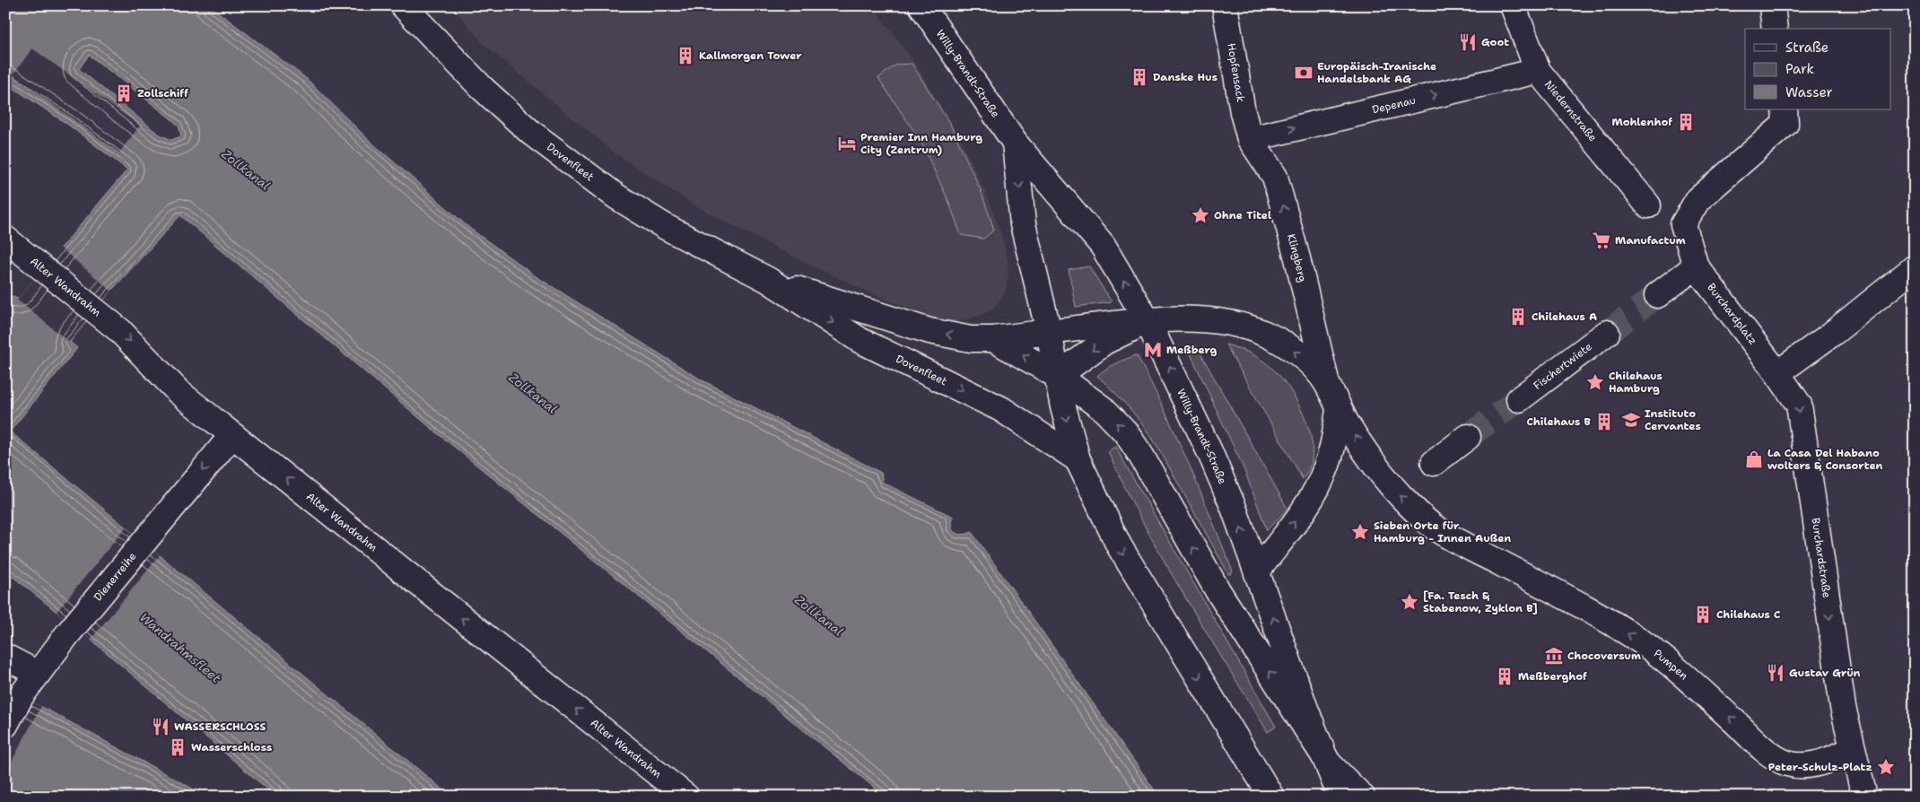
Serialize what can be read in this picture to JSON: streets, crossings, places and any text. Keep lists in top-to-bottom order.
{
  "streets": {
    "street": [
      "Hopfensack",
      "Willy-Brandt-Straße",
      "Depenau",
      "Niedernstraße",
      "Dovenfleet",
      "Klingberg",
      "Alter Wandrahm",
      "Burchardplatz",
      "Fischertwiete",
      "Burchardstraße",
      "Dienerreihe",
      "Pumpen"
    ]
  },
  "crossings": [
    ["Hopfensack", "Depenau"],
    ["Hopfensack", "Klingberg"],
    ["Willy-Brandt-Straße", "Dovenfleet"],
    ["Depenau", "Niedernstraße"],
    ["Depenau", "Klingberg"],
    ["Alter Wandrahm", "Dienerreihe"],
    ["Burchardplatz", "Burchardstraße"],
    ["Burchardstraße", "Pumpen"]
  ],
  "one_way": [
    "Depenau",
    "Klingberg",
    "Burchardstraße",
    "Dienerreihe",
    "Pumpen"
  ],
  "water": ["Zollkanal", "Wandrahmsfleet"],
  "places": {
    "restaurant": ["Goot", "Gustav Grün", "WASSERSCHLOSS"],
    "building": [
      "Kallmorgen Tower",
      "Danske Hus",
      "Zollschiff",
      "Mohlenhof",
      "Chilehaus A",
      "Chilehaus B",
      "Chilehaus C",
      "Meßberghof",
      "Wasserschloss"
    ],
    "bank": ["Europäisch-Iranische Handelsbank AG"],
    "hotel": ["Premier Inn Hamburg City (Zentrum)"],
    "place": [
      "Ohne Titel",
      "Chilehaus Hamburg",
      "Sieben Orte für Hamburg - Innen Außen",
      "[Fa. Tesch & Stabenow, Zyklon B]",
      "Peter-Schulz-Platz"
    ],
    "supermarket": ["Manufactum"],
    "metro station": ["Meßberg"],
    "school or university": ["Instituto Cervantes"],
    "shop": ["La Casa Del Habano wolters & Consorten"],
    "museum": ["Chocoversum"]
  },
  "legend": ["Straße", "Park", "Wasser"]
}
